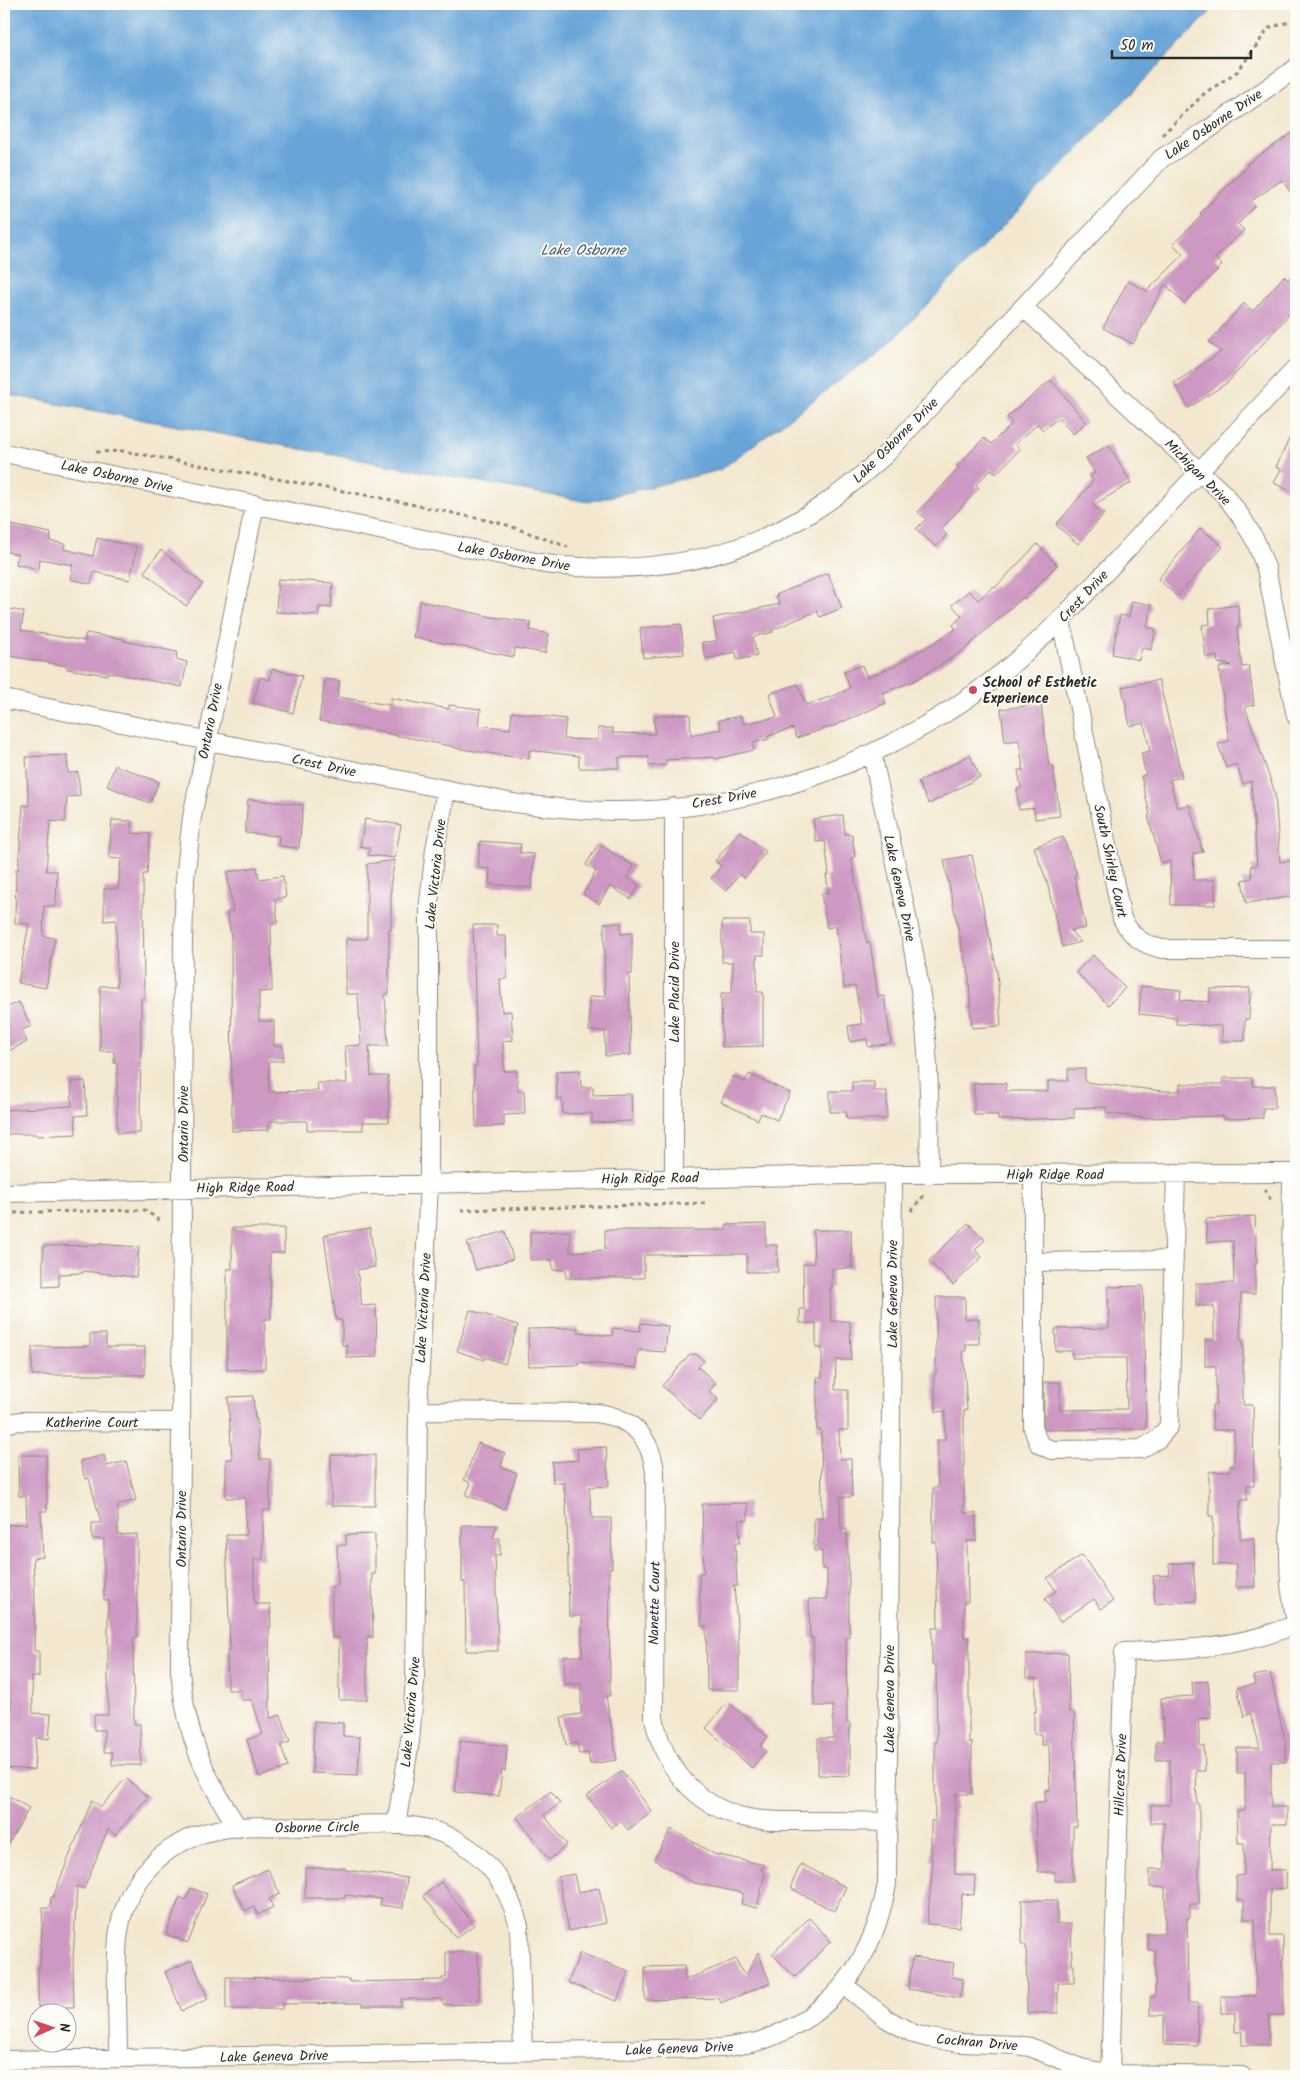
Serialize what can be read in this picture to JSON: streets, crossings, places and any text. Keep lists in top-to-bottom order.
{
  "streets": {
    "street": [
      "Lake Osborne Drive",
      "Michigan Drive",
      "Crest Drive",
      "Ontario Drive",
      "South Shirley Court",
      "Lake Victoria Drive",
      "Lake Geneva Drive",
      "Lake Placid Drive",
      "High Ridge Road",
      "Katherine Court",
      "Nanette Court",
      "Hillcrest Drive",
      "Osborne Circle",
      "Cochran Drive"
    ]
  },
  "crossings": [
    ["Lake Osborne Drive", "Michigan Drive"],
    ["Lake Osborne Drive", "Ontario Drive"],
    ["Michigan Drive", "Crest Drive"],
    ["Crest Drive", "Ontario Drive"],
    ["Crest Drive", "South Shirley Court"],
    ["Crest Drive", "Lake Victoria Drive"],
    ["Crest Drive", "Lake Geneva Drive"],
    ["Crest Drive", "Lake Placid Drive"],
    ["Ontario Drive", "High Ridge Road"],
    ["Ontario Drive", "Katherine Court"],
    ["Ontario Drive", "Osborne Circle"],
    ["Lake Victoria Drive", "High Ridge Road"],
    ["Lake Victoria Drive", "Nanette Court"],
    ["Lake Victoria Drive", "Osborne Circle"],
    ["Lake Geneva Drive", "High Ridge Road"],
    ["Lake Geneva Drive", "Nanette Court"],
    ["Lake Geneva Drive", "Osborne Circle"],
    ["Lake Geneva Drive", "Cochran Drive"],
    ["Lake Placid Drive", "High Ridge Road"],
    ["Hillcrest Drive", "Cochran Drive"]
  ],
  "water": ["Lake Osborne"],
  "places": ["School of Esthetic Experience"],
  "scale_bar": "50 m",
  "north": "right"
}
